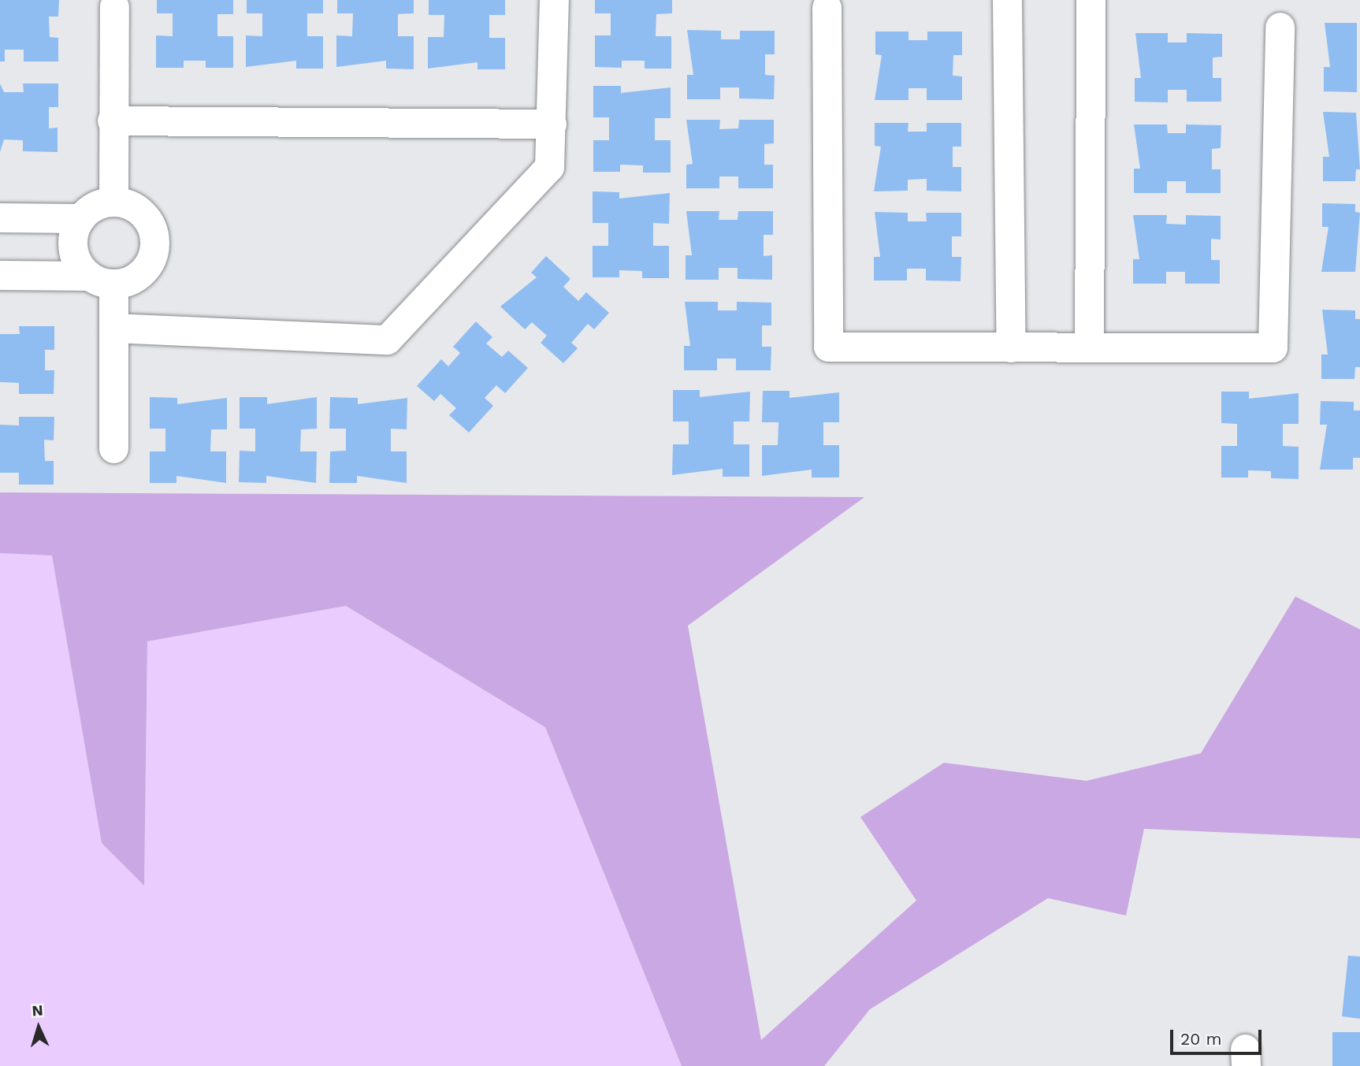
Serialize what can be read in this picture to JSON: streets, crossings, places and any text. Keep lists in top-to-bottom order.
{
  "scale_bar": "20 m",
  "north": "top"
}
